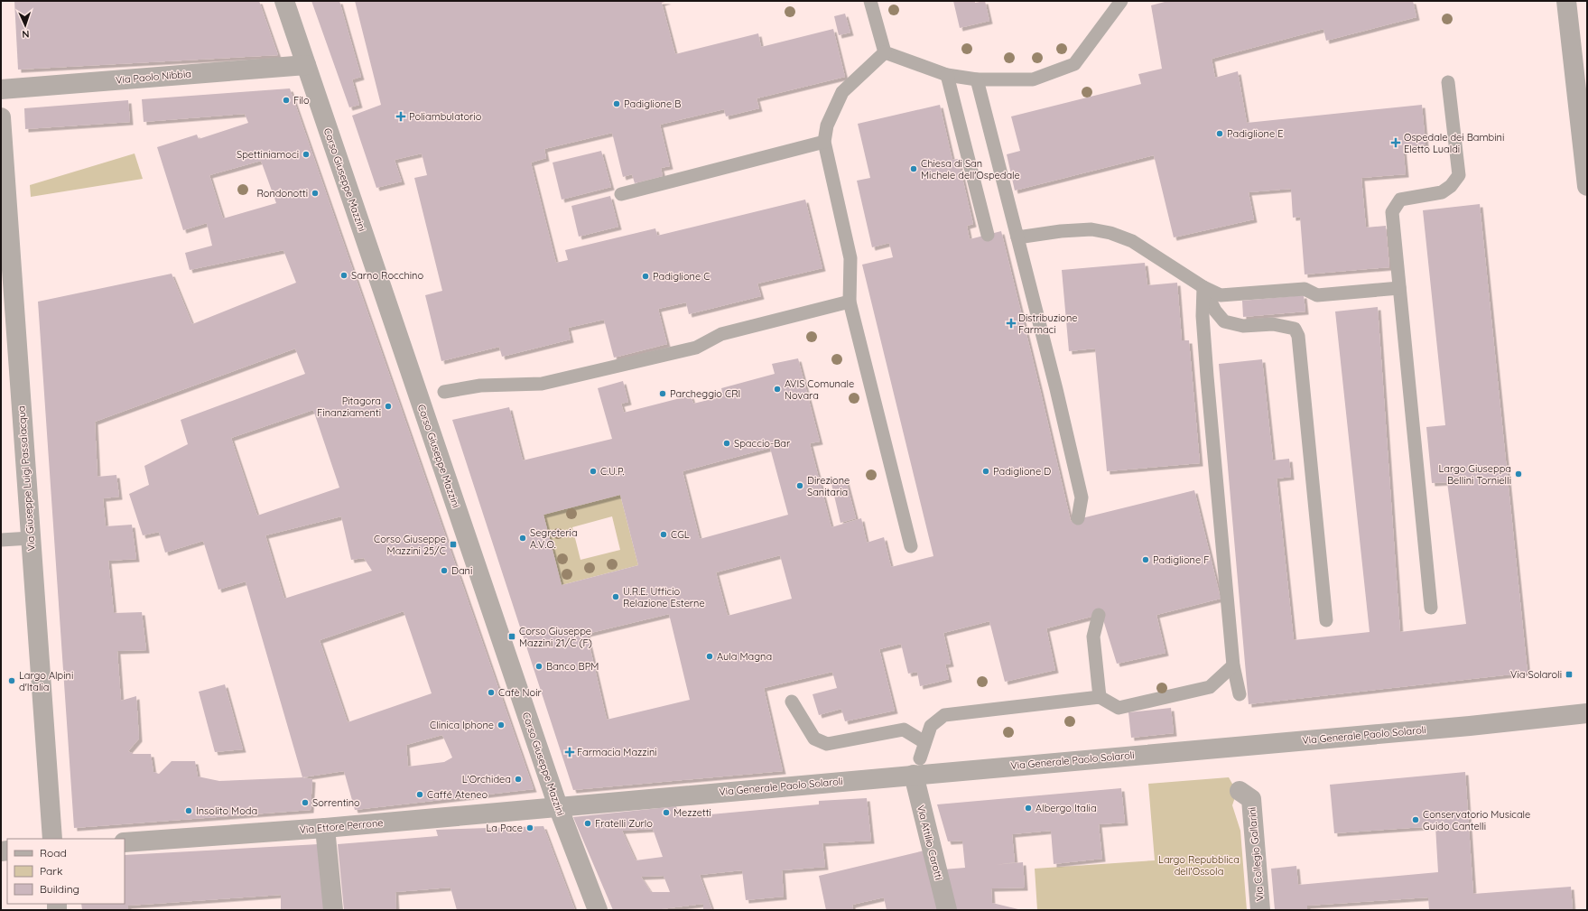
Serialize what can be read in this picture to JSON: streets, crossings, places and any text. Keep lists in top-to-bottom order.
{
  "streets": {
    "street": [
      "Via Paolo Nibbia",
      "Corso Giuseppe Mazzini",
      "Via Giuseppe Luigi Passalacqua",
      "Via Generale Paolo Solaroli",
      "Via Ettore Perrone",
      "Via Attilio Carotti",
      "Via Collegio Gallarini"
    ]
  },
  "crossings": [
    ["Via Paolo Nibbia", "Corso Giuseppe Mazzini"],
    ["Corso Giuseppe Mazzini", "Via Generale Paolo Solaroli"],
    ["Corso Giuseppe Mazzini", "Via Ettore Perrone"],
    ["Via Generale Paolo Solaroli", "Via Ettore Perrone"],
    ["Via Generale Paolo Solaroli", "Via Attilio Carotti"]
  ],
  "parks": ["Largo Repubblica dell'Ossola"],
  "places": {
    "other": [
      "Filo",
      "Padiglione B",
      "Padiglione E",
      "Spettiniamoci",
      "Chiesa di San Michele dell'Ospedale",
      "Rondonotti",
      "Sarno Rocchino",
      "Padiglione C",
      "AVIS Comunale Novara",
      "Parcheggio CRI",
      "Pitagora Finanziamenti",
      "Spaccio-Bar",
      "C.U.P.",
      "Padiglione D",
      "Largo Giuseppa Bellini Tornielli",
      "Direzione Sanitaria",
      "CGL",
      "Segreteria A.V.O.",
      "Padiglione F",
      "Dani",
      "U.R.E. Ufficio Relazione Esterne",
      "Aula Magna",
      "Banco BPM",
      "Largo Alpini d'Italia",
      "Cafè Noir",
      "Clinica Iphone",
      "L'Orchidea",
      "Caffé Ateneo",
      "Sorrentino",
      "Albergo Italia",
      "Insolito Moda",
      "Mezzetti",
      "Conservatorio Musicale Guido Cantelli",
      "Fratelli Zurlo",
      "La Pace"
    ],
    "health": [
      "Poliambulatorio",
      "Ospedale dei Bambini Eletto Lualdi",
      "Distribuzione Farmaci",
      "Farmacia Mazzini"
    ],
    "transit": ["Corso Giuseppe Mazzini 25/C", "Corso Giuseppe Mazzini 21/C (F)", "Via Solaroli"]
  },
  "legend": ["Road", "Park", "Building"],
  "north": "bottom"
}
